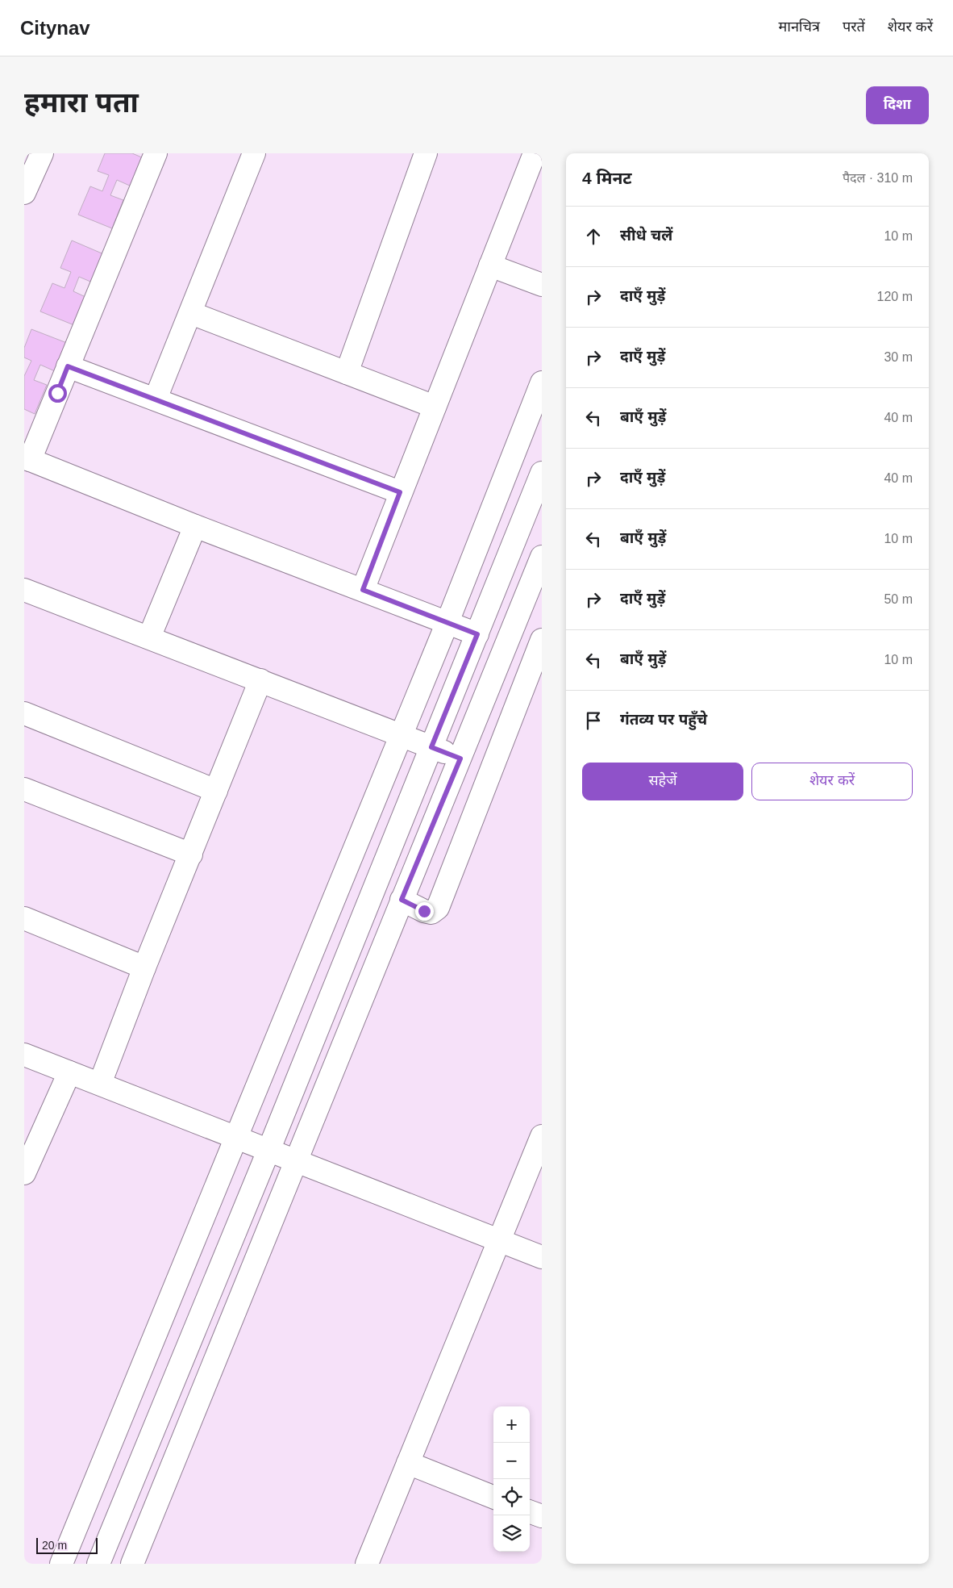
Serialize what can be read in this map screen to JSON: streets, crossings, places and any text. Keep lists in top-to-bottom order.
{
  "scale_bar": "20 m",
  "page": {
    "header": "Citynav",
    "nav": ["मानचित्र", "परतें", "शेयर करें"],
    "title": "हमारा पता",
    "buttons": [
      "दिशा",
      ["सहेजें", "शेयर करें"]
    ],
    "heading": ["4 मिनट", "पैदल · 310 m"],
    "list": [
      ["सीधे चलें", "10 m"],
      ["दाएँ मुड़ें", "120 m"],
      ["दाएँ मुड़ें", "30 m"],
      ["बाएँ मुड़ें", "40 m"],
      ["दाएँ मुड़ें", "40 m"],
      ["बाएँ मुड़ें", "10 m"],
      ["दाएँ मुड़ें", "50 m"],
      ["बाएँ मुड़ें", "10 m"],
      "गंतव्य पर पहुँचे"
    ],
    "map_buttons": ["+", "−"],
    "scale": "20 m"
  }
}
